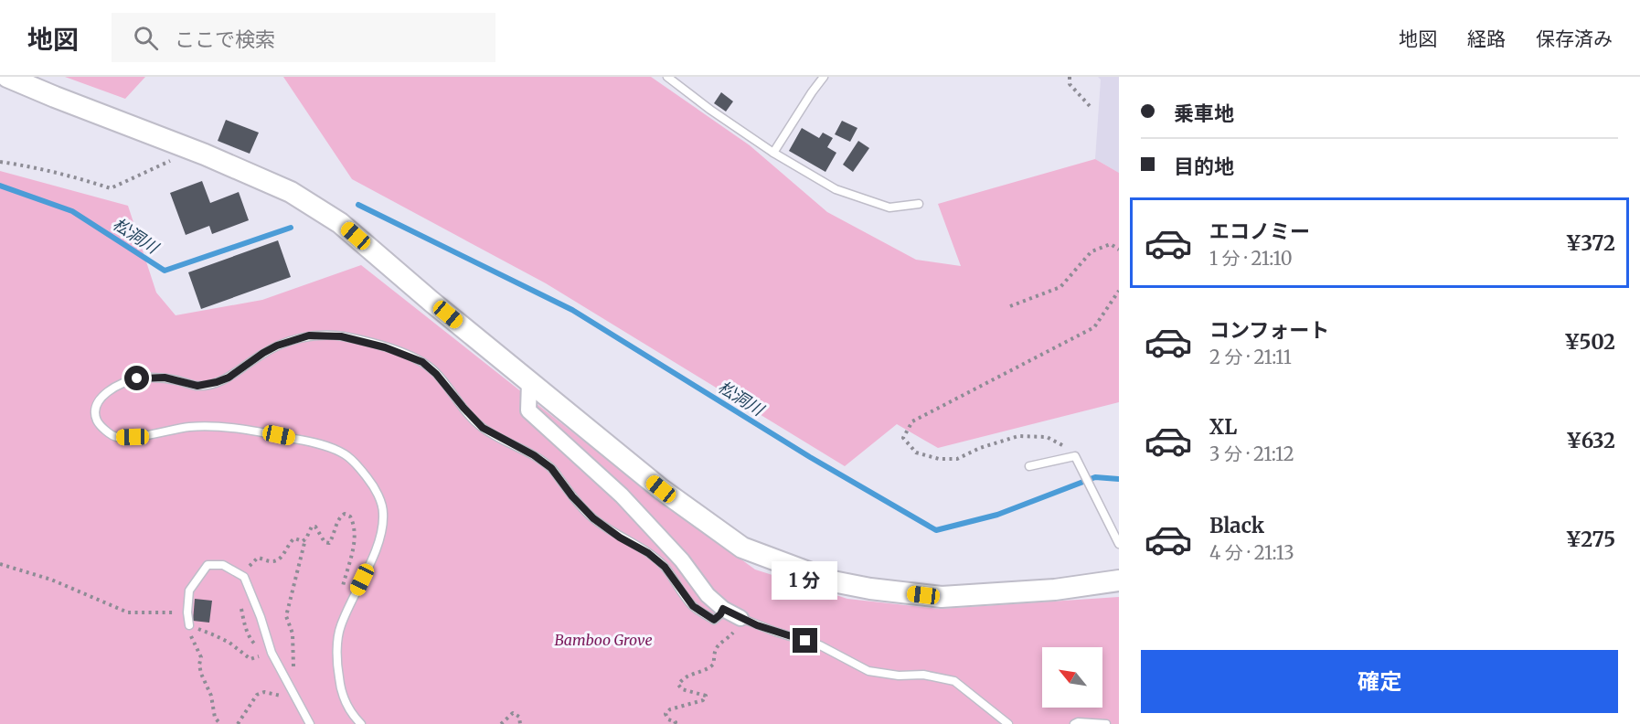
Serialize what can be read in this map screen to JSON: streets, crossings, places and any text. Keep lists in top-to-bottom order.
{
  "water": ["松洞川"],
  "parks": ["Bamboo Grove"],
  "north": "top left",
  "page": {
    "header": "地図",
    "search": "ここで検索",
    "nav": ["地図", "経路", "保存済み"],
    "banner": ["乗車地", "目的地"],
    "list": [
      {
        "name": "エコノミー",
        "note": "1 分 · 21:10",
        "value": "¥372"
      },
      {
        "name": "コンフォート",
        "note": "2 分 · 21:11",
        "value": "¥502"
      },
      {
        "name": "XL",
        "note": "3 分 · 21:12",
        "value": "¥632"
      },
      {
        "name": "Black",
        "note": "4 分 · 21:13",
        "value": "¥275"
      }
    ],
    "bubble": "1 分",
    "buttons": "確定"
  }
}
